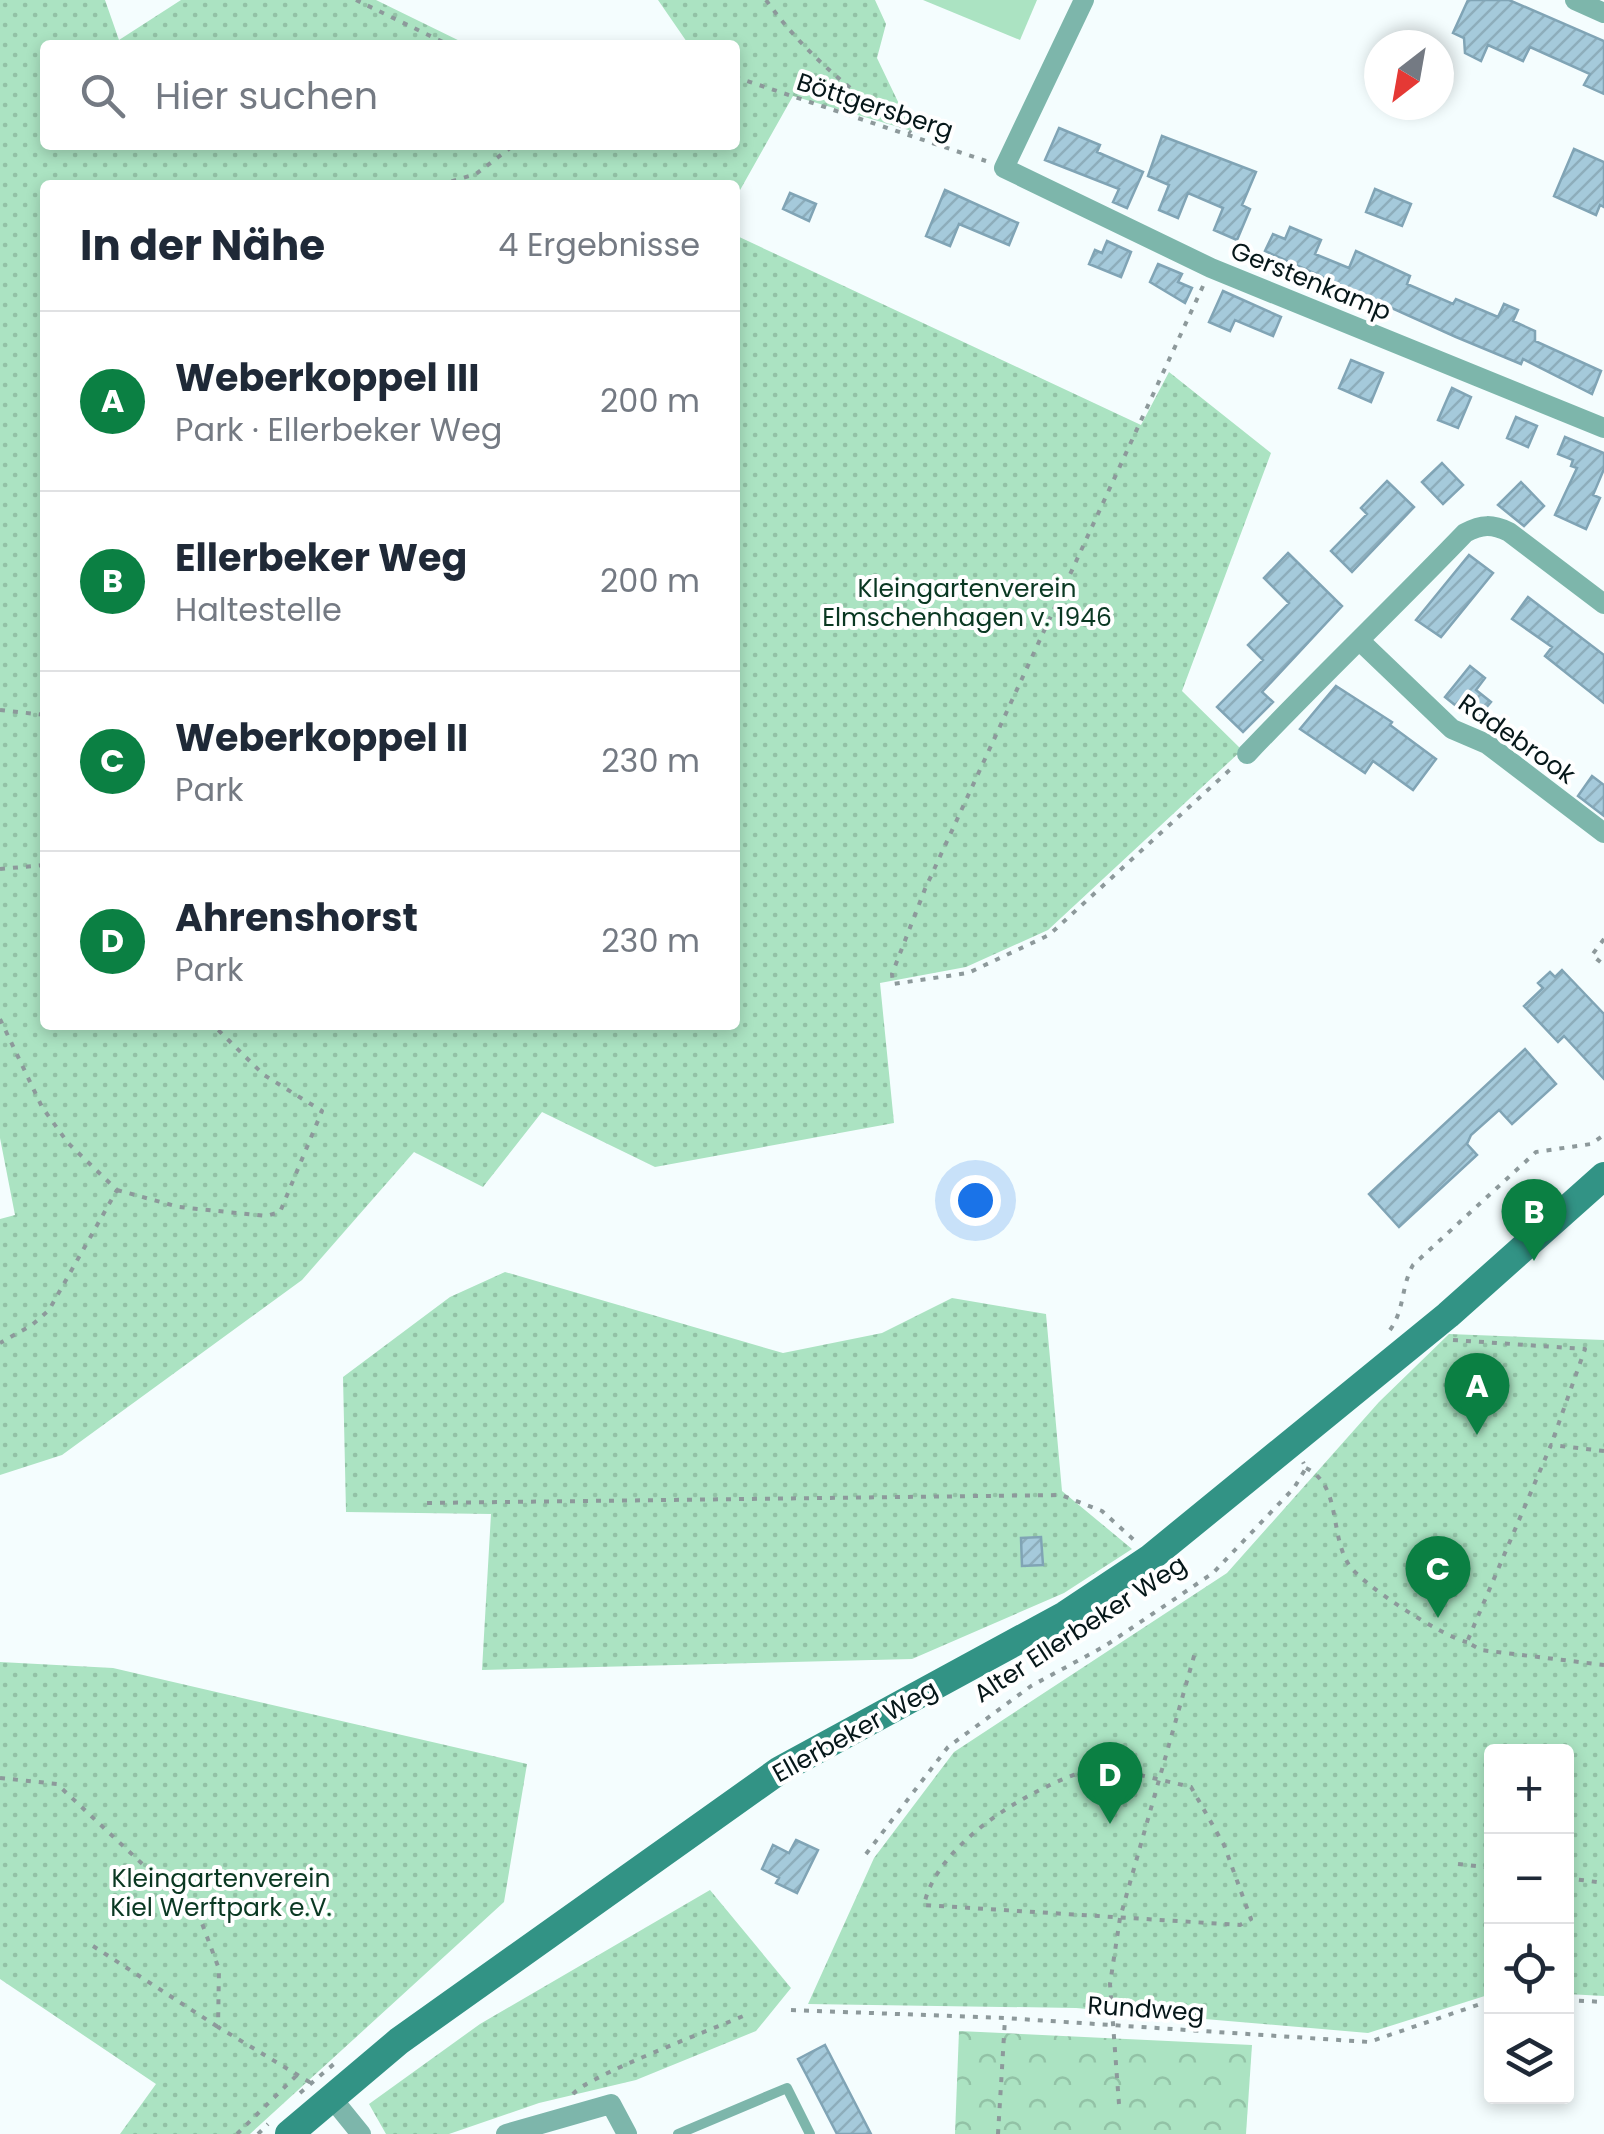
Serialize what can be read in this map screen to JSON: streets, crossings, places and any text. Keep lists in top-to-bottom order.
{
  "streets": {
    "street": ["Gerstenkamp", "Radebrook", "Ellerbeker Weg"],
    "path": ["Böttgersberg", "Alter Ellerbeker Weg", "Rundweg"]
  },
  "crossings": [
    ["Böttgersberg", "Gerstenkamp"],
    ["Alter Ellerbeker Weg", "Ellerbeker Weg"]
  ],
  "parks": ["Kleingartenverein Elmschenhagen v. 1946", "Kleingartenverein Kiel Werftpark e.V."],
  "north": "bottom left",
  "page": {
    "search": "Hier suchen",
    "heading": ["In der Nähe", "4 Ergebnisse"],
    "list": [
      {
        "mark": "A",
        "name": "Weberkoppel III",
        "note": "Park · Ellerbeker Weg",
        "value": "200 m"
      },
      {
        "mark": "B",
        "name": "Ellerbeker Weg",
        "note": "Haltestelle",
        "value": "200 m"
      },
      {
        "mark": "C",
        "name": "Weberkoppel II",
        "note": "Park",
        "value": "230 m"
      },
      {
        "mark": "D",
        "name": "Ahrenshorst",
        "note": "Park",
        "value": "230 m"
      }
    ],
    "pins": [
      "B",
      "A",
      "C",
      "D"
    ],
    "map_buttons": ["+", "−"]
  }
}
